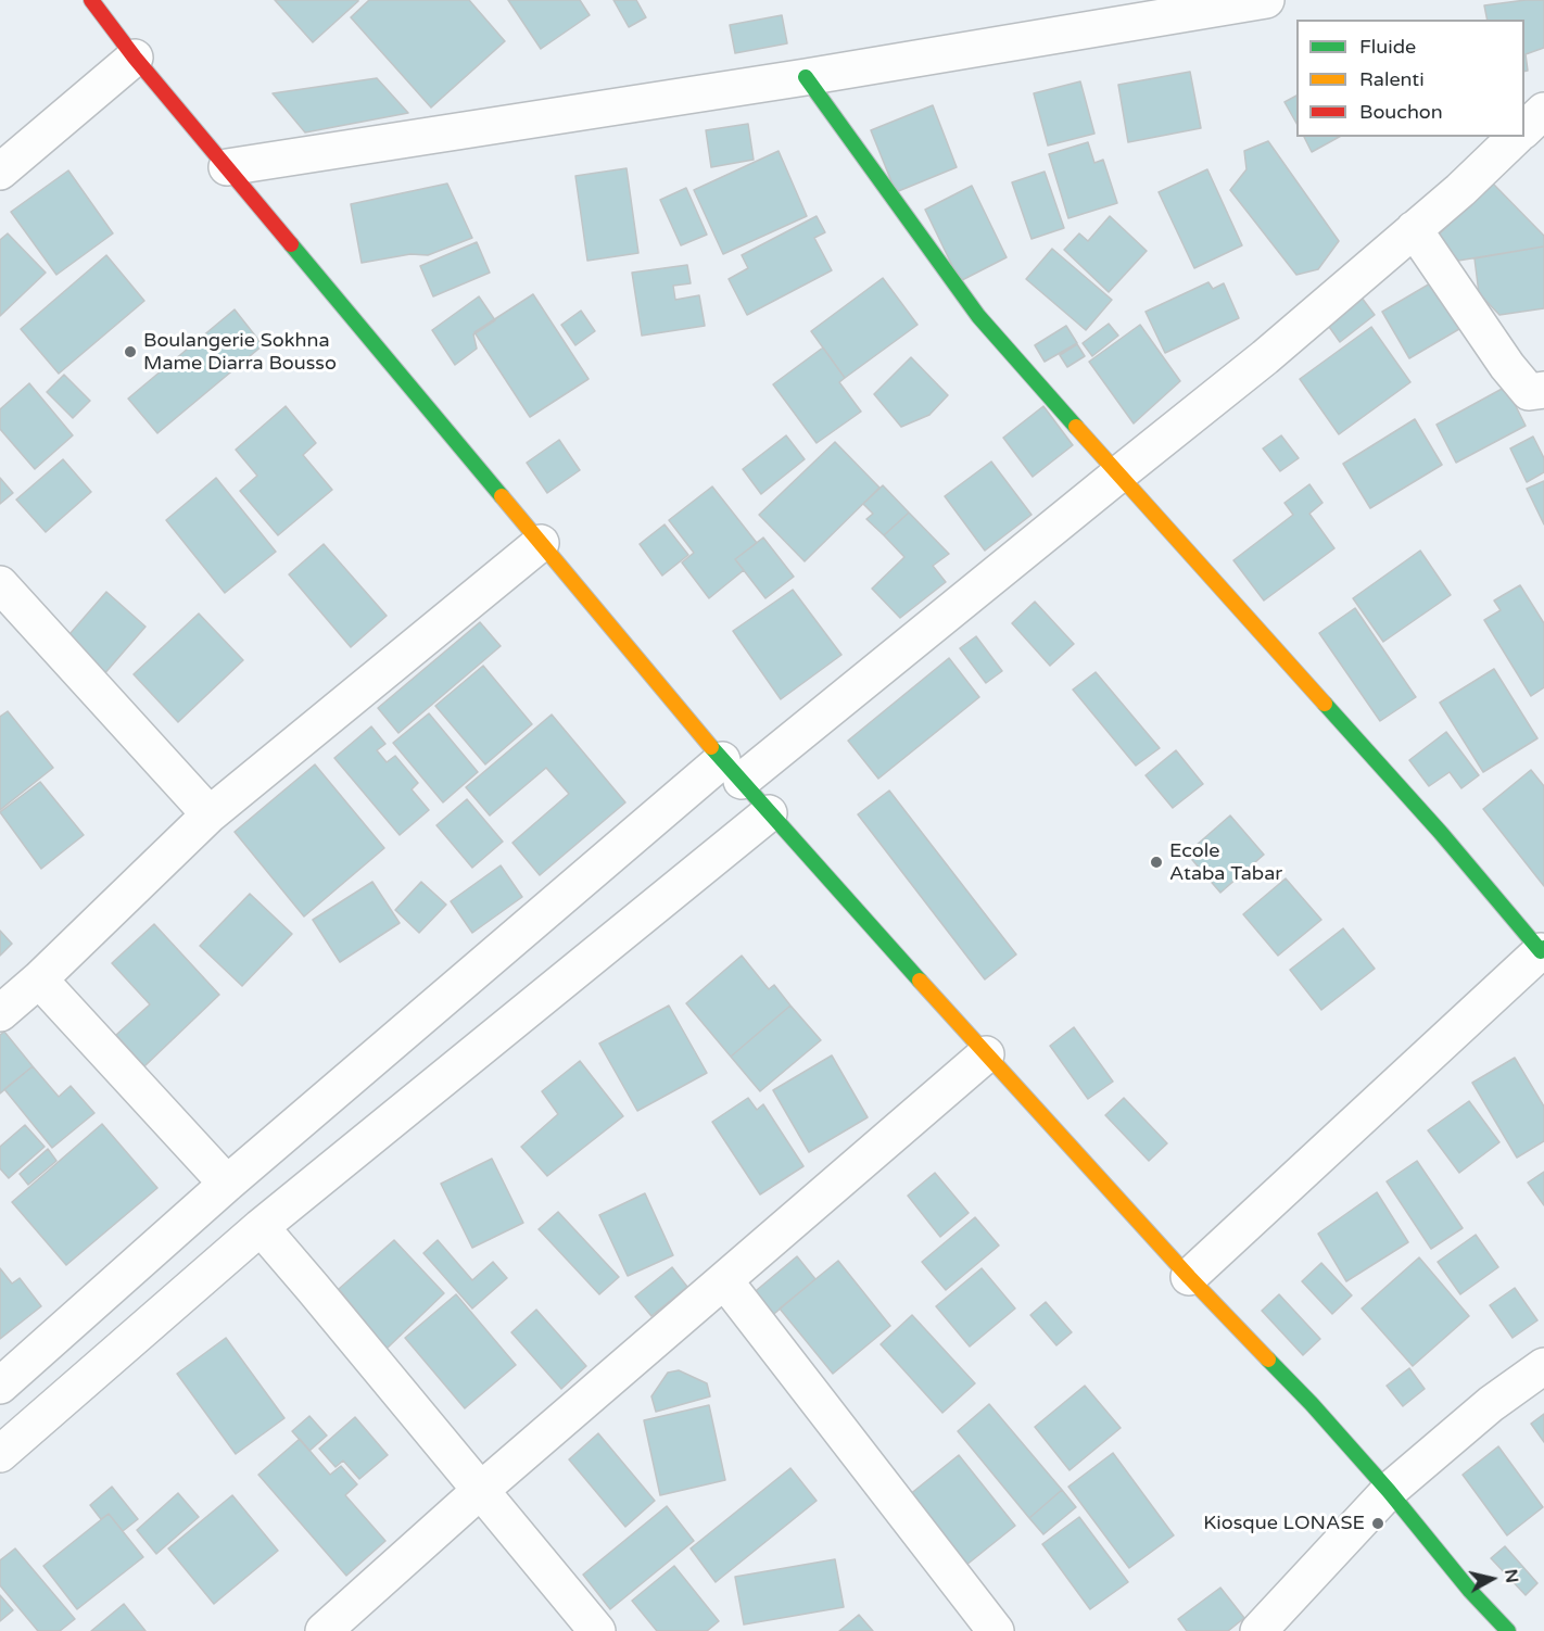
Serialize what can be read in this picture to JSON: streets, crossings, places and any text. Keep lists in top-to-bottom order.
{
  "places": ["Boulangerie Sokhna Mame Diarra Bousso", "Ecole Ataba Tabar", "Kiosque LONASE"],
  "legend": ["Fluide", "Ralenti", "Bouchon"],
  "north": "right"
}
